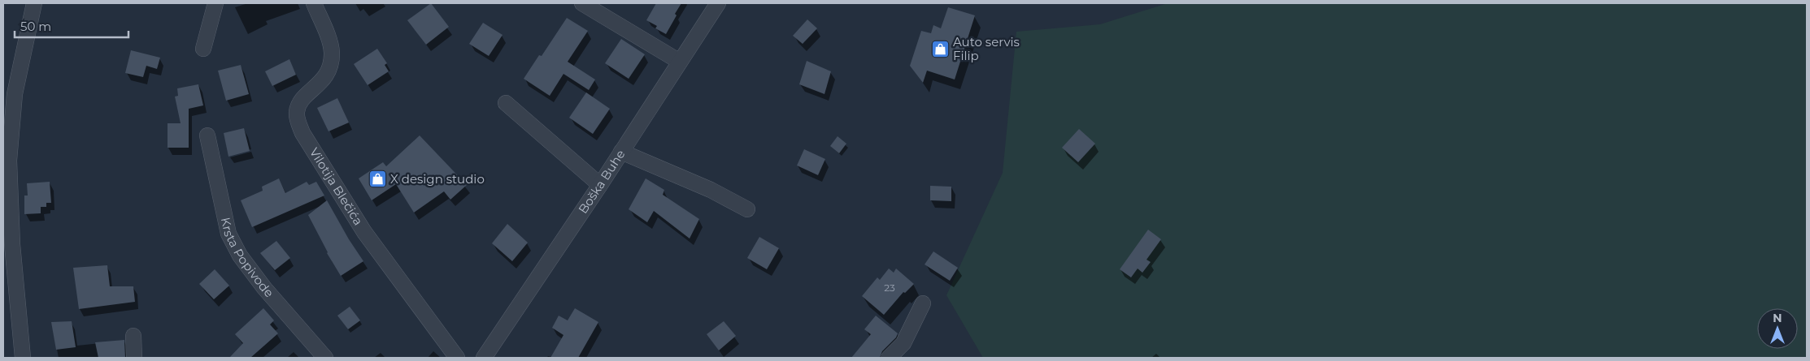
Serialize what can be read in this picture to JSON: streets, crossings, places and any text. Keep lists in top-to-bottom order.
{
  "streets": {
    "street": ["Boška Buhe", "Vilotija Blečića", "Krsta Popivode"]
  },
  "places": {
    "shop": ["Auto servis Filip", "X design studio"]
  },
  "house_numbers": ["23"],
  "scale_bar": "50 m",
  "north": "top"
}
